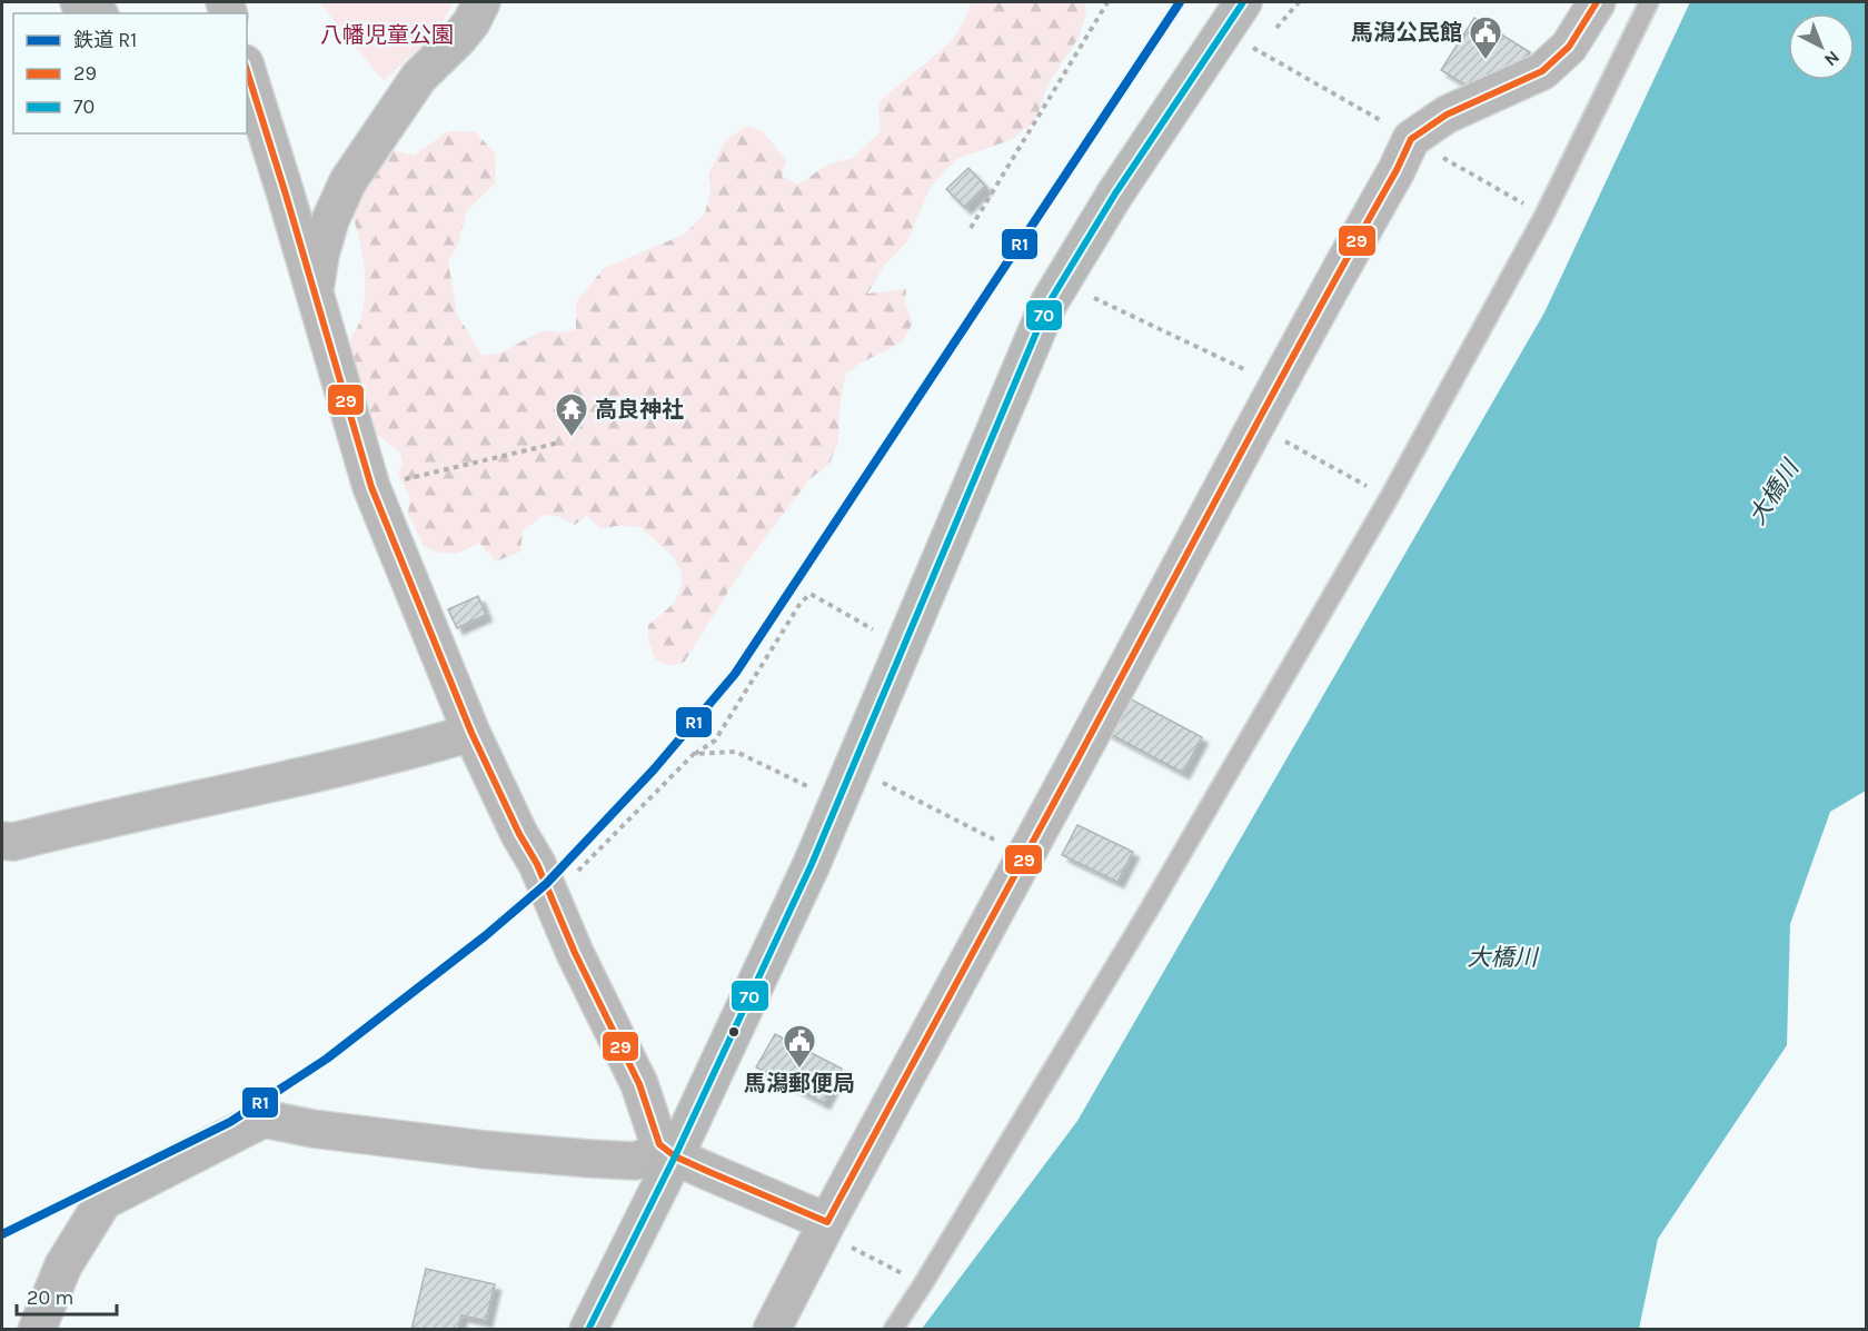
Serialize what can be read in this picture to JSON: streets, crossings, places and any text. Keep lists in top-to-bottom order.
{
  "water": ["大橋川"],
  "parks": ["八幡児童公園"],
  "places": {
    "public building": ["馬潟公民館", "馬潟郵便局"],
    "temple": ["高良神社"]
  },
  "lines": ["rail line R1", "transit line 29", "transit line 70"],
  "legend": ["鉄道 R1", "29", "70"],
  "scale_bar": "20 m",
  "north": "bottom right"
}
